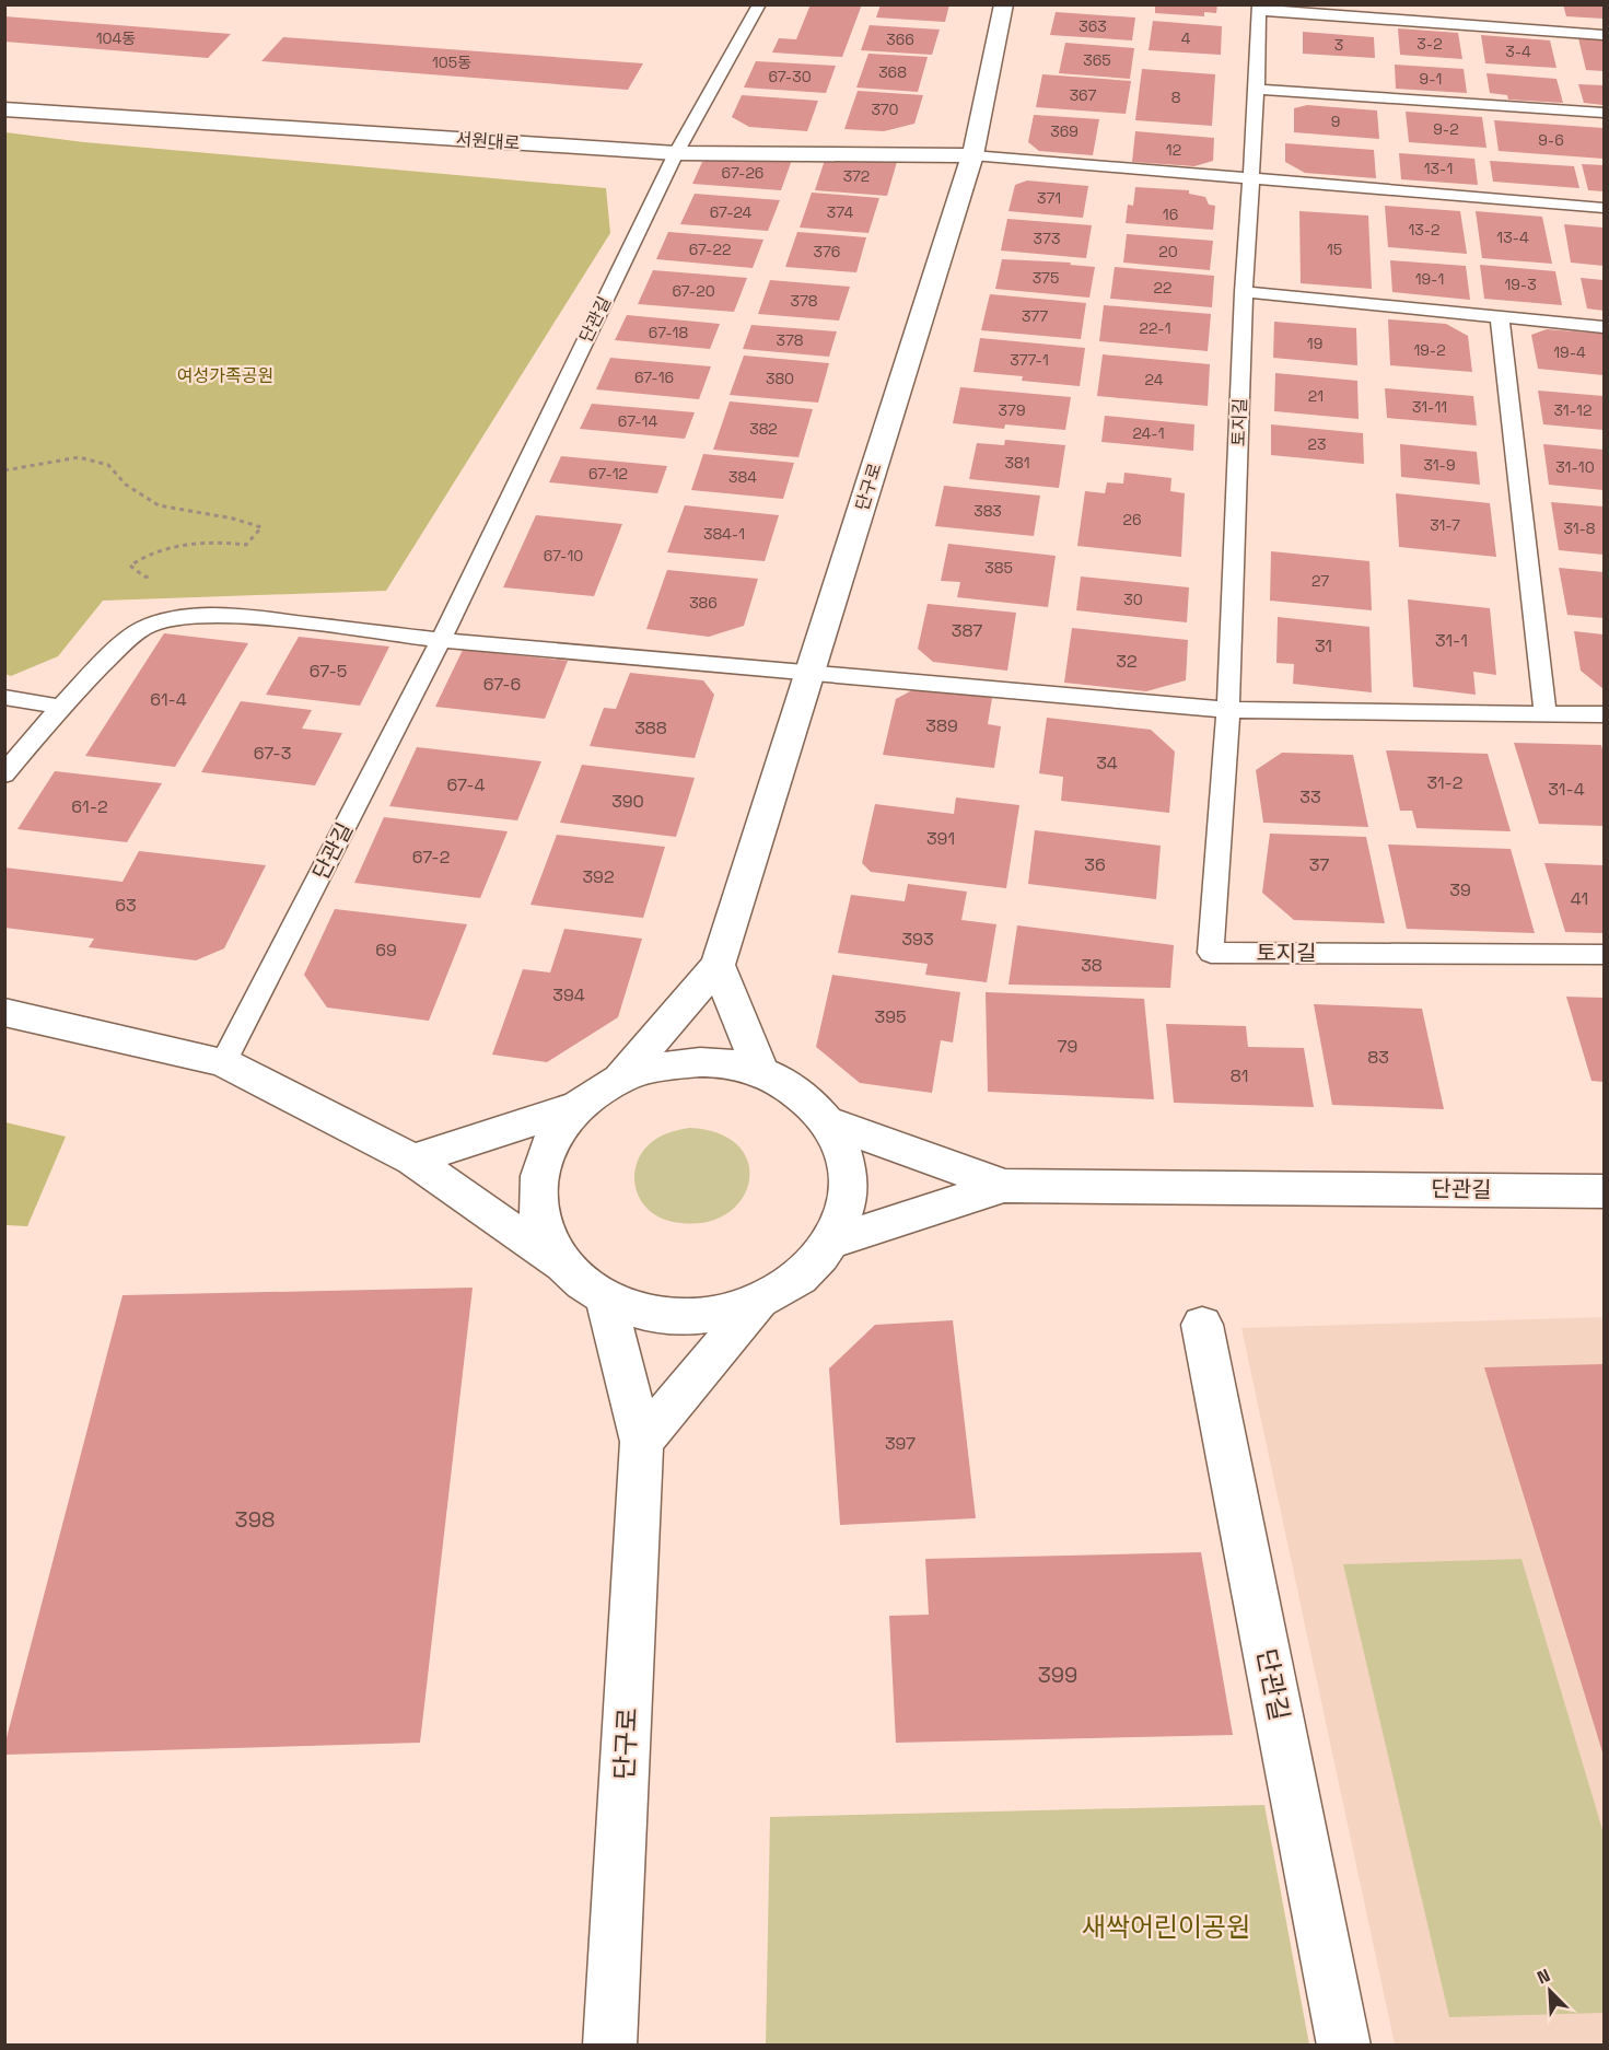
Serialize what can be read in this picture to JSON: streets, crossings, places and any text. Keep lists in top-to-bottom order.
{
  "streets": {
    "street": ["서원대로", "단관길", "단구로"],
    "lane": ["토지길"]
  },
  "crossings": [
    ["서원대로", "단관길"],
    ["서원대로", "단구로"]
  ],
  "parks": ["여성가족공원", "새싹어린이공원"],
  "house_numbers": [
    "363",
    "104동",
    "4",
    "366",
    "3-2",
    "3",
    "3-4",
    "365",
    "105동",
    "368",
    "67-30",
    "9-1",
    "367",
    "8",
    "370",
    "9",
    "9-2",
    "369",
    "9-6",
    "12",
    "13-1",
    "67-26",
    "372",
    "371",
    "67-24",
    "374",
    "16",
    "13-2",
    "13-4",
    "373",
    "67-22",
    "15",
    "376",
    "20",
    "375",
    "19-1",
    "19-3",
    "22",
    "67-20",
    "378",
    "377",
    "22-1",
    "67-18",
    "378",
    "19",
    "19-2",
    "19-4",
    "377-1",
    "67-16",
    "380",
    "24",
    "21",
    "31-11",
    "379",
    "31-12",
    "67-14",
    "382",
    "24-1",
    "23",
    "381",
    "31-9",
    "31-10",
    "67-12",
    "384",
    "383",
    "26",
    "31-7",
    "31-8",
    "384-1",
    "67-10",
    "385",
    "27",
    "30",
    "386",
    "387",
    "31-1",
    "31",
    "32",
    "67-5",
    "67-6",
    "61-4",
    "389",
    "388",
    "67-3",
    "34",
    "31-2",
    "67-4",
    "31-4",
    "33",
    "390",
    "61-2",
    "391",
    "67-2",
    "36",
    "37",
    "392",
    "39",
    "41",
    "63",
    "393",
    "69",
    "38",
    "394",
    "395",
    "79",
    "83",
    "81",
    "397",
    "398",
    "399"
  ],
  "north": "top left"
}
